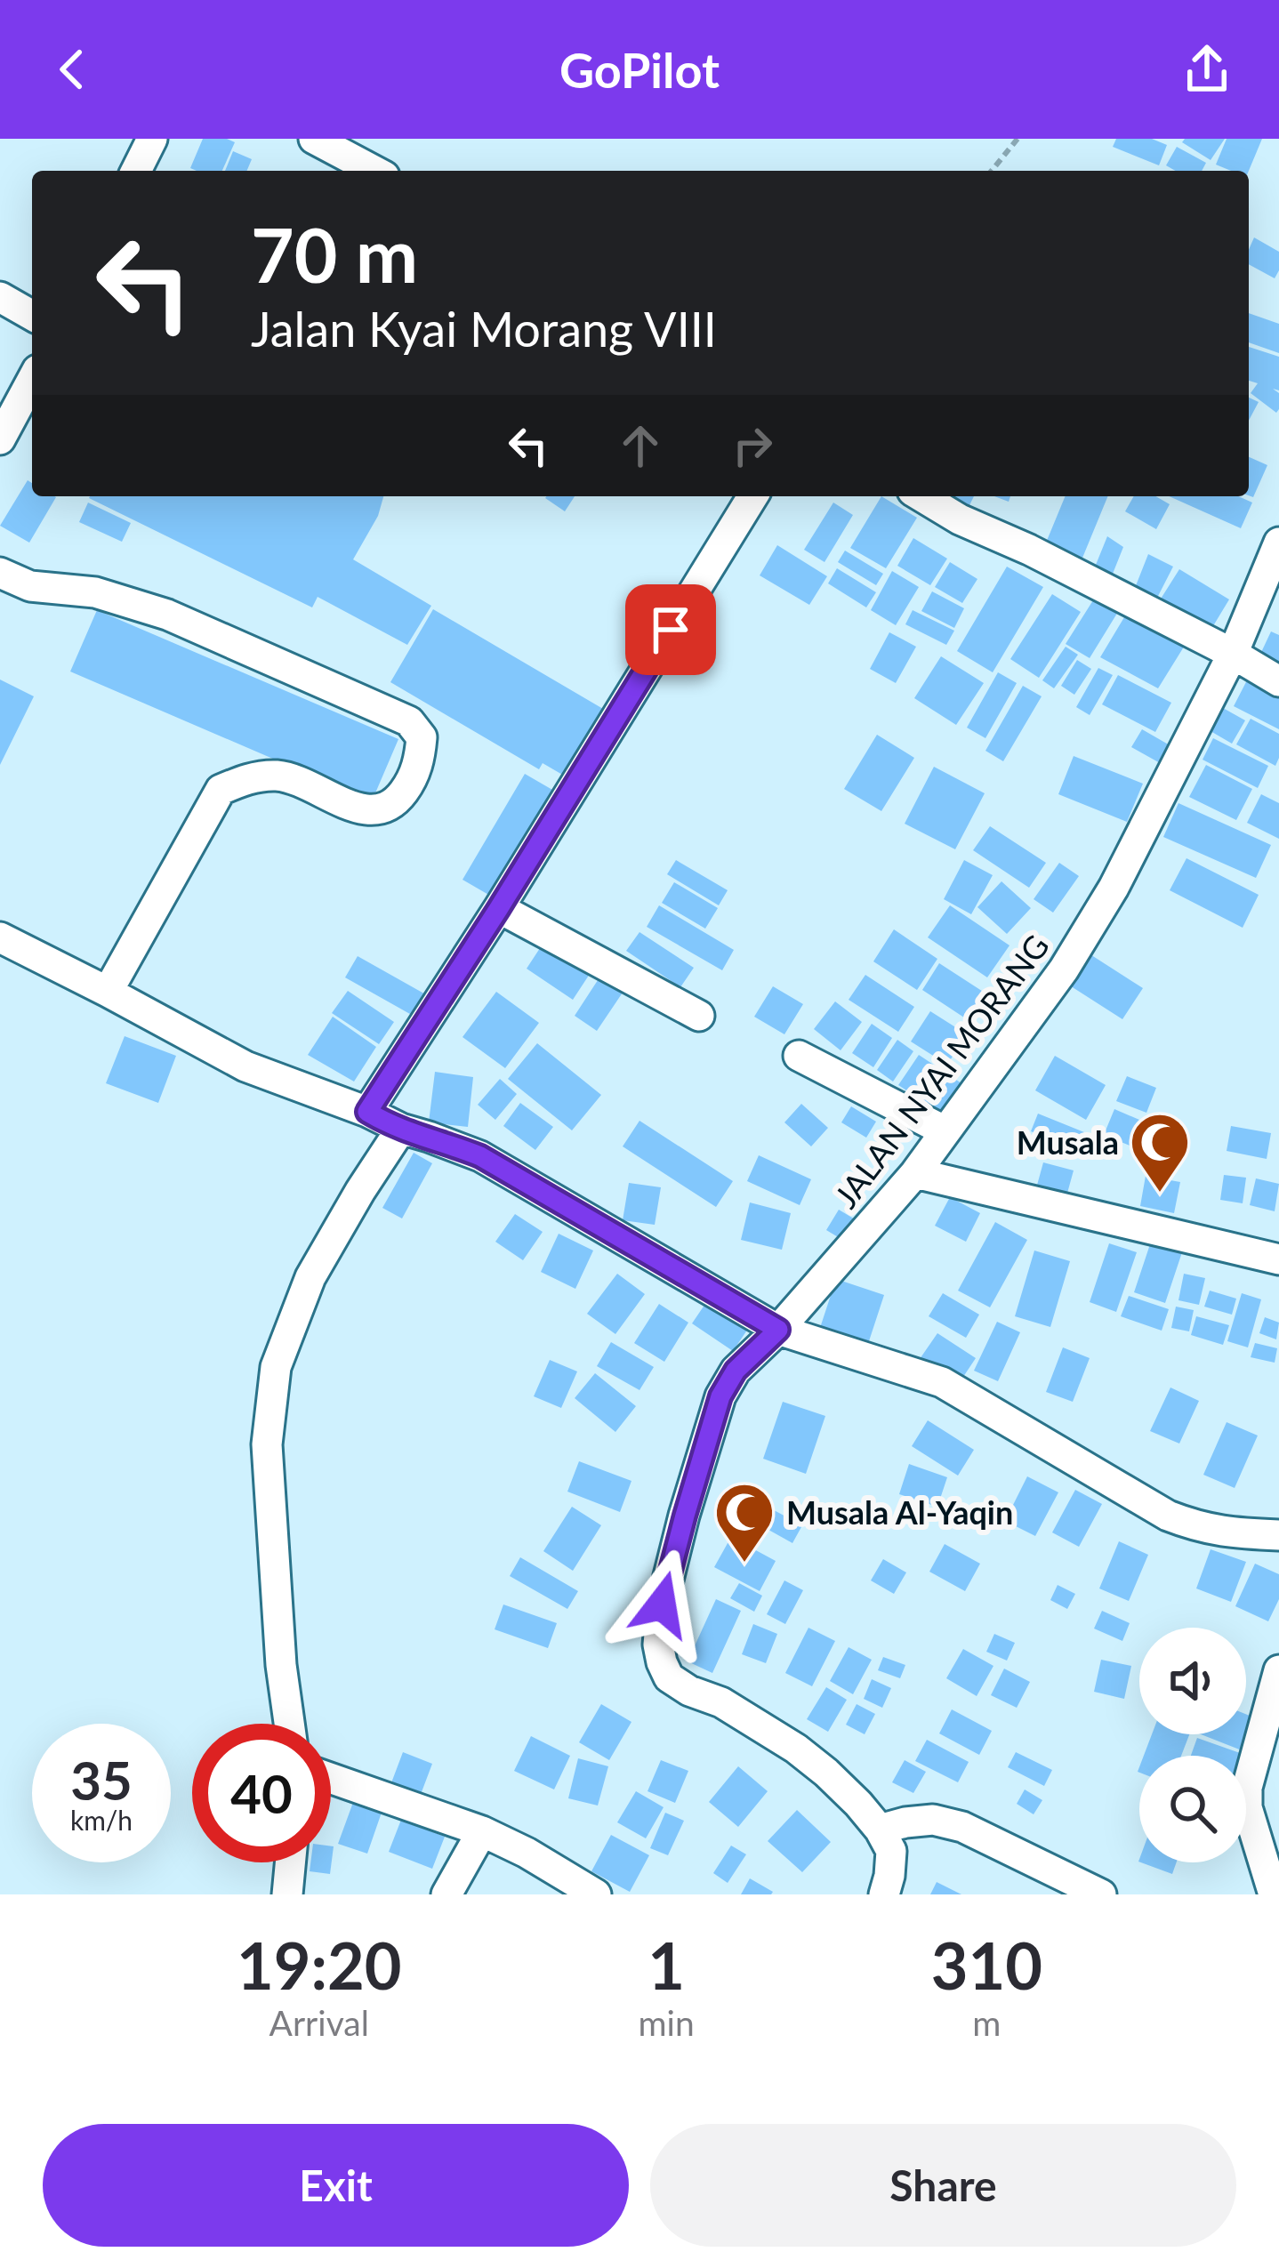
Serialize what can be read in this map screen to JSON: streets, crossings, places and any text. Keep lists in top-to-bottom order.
{
  "streets": {
    "street": ["JALAN NYAI MORANG"]
  },
  "places": {
    "mosque": ["Musala", "Musala Al-Yaqin"]
  },
  "page": {
    "header": "GoPilot",
    "turn": ["70 m", "Jalan Kyai Morang VIII"],
    "speed": "35 km/h",
    "limit": "40",
    "eta": [
      "19:20",
      "Arrival",
      "1",
      "min",
      "310",
      "m"
    ],
    "buttons": ["Exit", "Share"]
  }
}
